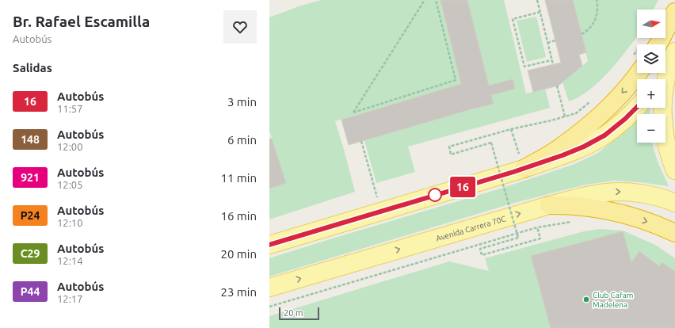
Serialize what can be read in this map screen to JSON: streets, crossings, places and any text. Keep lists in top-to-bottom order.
{
  "streets": {
    "main road": ["Avenida Carrera 70C"]
  },
  "places": ["Club Cafam Madelena"],
  "lines": ["bus line 16"],
  "scale_bar": "20 m",
  "north": "right",
  "page": {
    "heading": [
      ["Br. Rafael Escamilla", "Autobús"],
      "Salidas"
    ],
    "on_map": "16",
    "map_buttons": ["+", "−"],
    "list": [
      {
        "mark": "16",
        "name": "Autobús",
        "note": "11:57",
        "value": "3 min"
      },
      {
        "mark": "148",
        "name": "Autobús",
        "note": "12:00",
        "value": "6 min"
      },
      {
        "mark": "921",
        "name": "Autobús",
        "note": "12:05",
        "value": "11 min"
      },
      {
        "mark": "P24",
        "name": "Autobús",
        "note": "12:10",
        "value": "16 min"
      },
      {
        "mark": "C29",
        "name": "Autobús",
        "note": "12:14",
        "value": "20 min"
      },
      {
        "mark": "P44",
        "name": "Autobús",
        "note": "12:17",
        "value": "23 min"
      }
    ],
    "scale": "20 m"
  }
}
